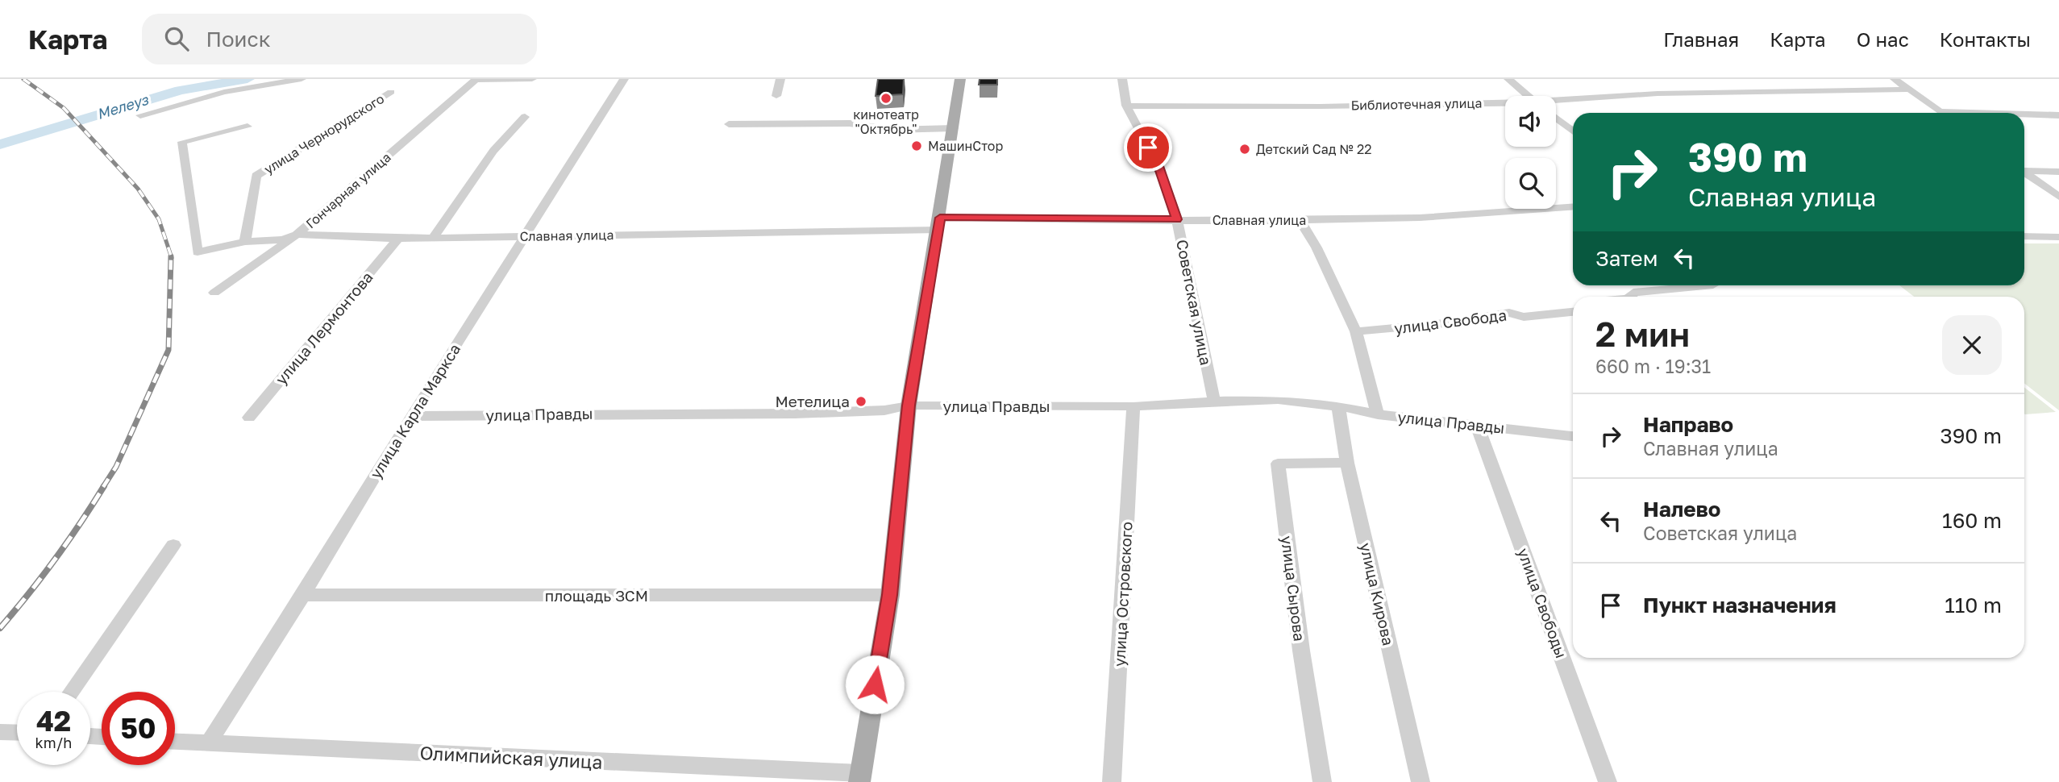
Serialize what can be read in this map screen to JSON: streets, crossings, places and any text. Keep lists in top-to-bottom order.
{
  "streets": {
    "street": [
      "Библиотечная улица",
      "улица Чернорудского",
      "Гончарная улица",
      "Славная улица",
      "Советская улица",
      "улица Свобода",
      "улица Лермонтова",
      "улица Правды",
      "улица Карла Маркса",
      "улица Сырова",
      "улица Островского",
      "улица Кирова",
      "площадь ЗСМ",
      "улица Свободы",
      "Олимпийская улица"
    ]
  },
  "crossings": [
    ["Библиотечная улица", "Советская улица"],
    ["улица Чернорудского", "Славная улица"],
    ["Гончарная улица", "Славная улица"],
    ["Славная улица", "Советская улица"],
    ["Славная улица", "улица Лермонтова"],
    ["Славная улица", "улица Карла Маркса"],
    ["Советская улица", "улица Правды"],
    ["улица Правды", "улица Карла Маркса"],
    ["улица Правды", "улица Островского"],
    ["улица Правды", "улица Кирова"],
    ["улица Правды", "улица Свободы"],
    ["улица Карла Маркса", "площадь ЗСМ"],
    ["улица Карла Маркса", "Олимпийская улица"],
    ["улица Сырова", "улица Кирова"]
  ],
  "water": ["Мелеуз"],
  "places": [
    "кинотеатр \"Октябрь\"",
    "МашинСтор",
    "Детский Сад № 22",
    "Метелица"
  ],
  "page": {
    "header": "Карта",
    "search": "Поиск",
    "nav": [
      "Главная",
      "Карта",
      "О нас",
      "Контакты"
    ],
    "turn": ["390 m", "Славная улица"],
    "then": "Затем",
    "heading": ["2 мин", "660 m · 19:31"],
    "list": [
      {
        "name": "Направо",
        "note": "Славная улица",
        "value": "390 m"
      },
      {
        "name": "Налево",
        "note": "Советская улица",
        "value": "160 m"
      },
      {
        "name": "Пункт назначения",
        "value": "110 m"
      }
    ],
    "speed": "42 km/h",
    "limit": "50"
  }
}
